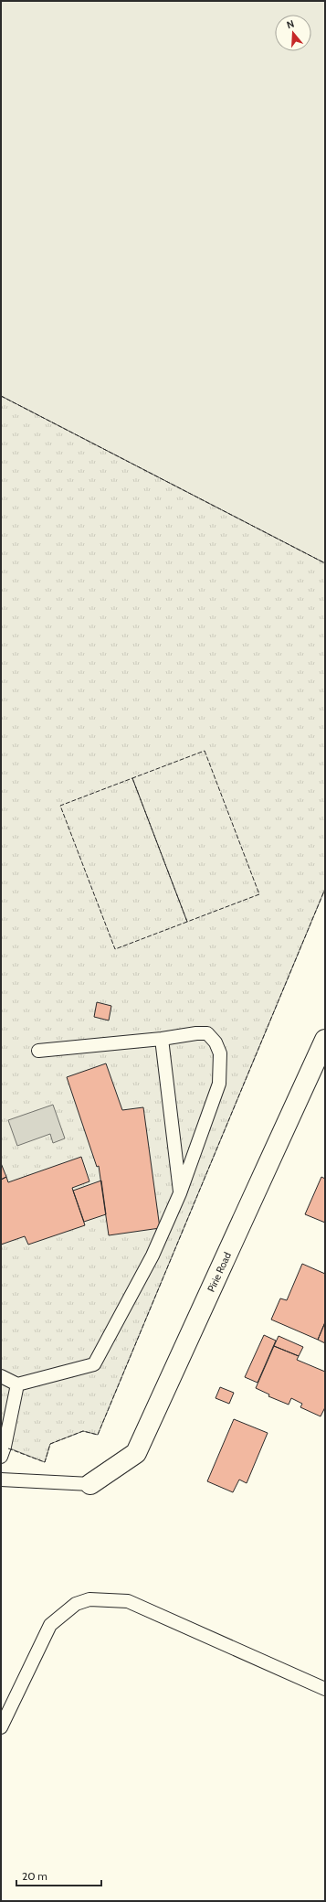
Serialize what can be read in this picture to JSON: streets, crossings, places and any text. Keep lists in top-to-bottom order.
{
  "streets": {
    "street": ["Pirie Road"]
  },
  "scale_bar": "20 m",
  "north": "top"
}
